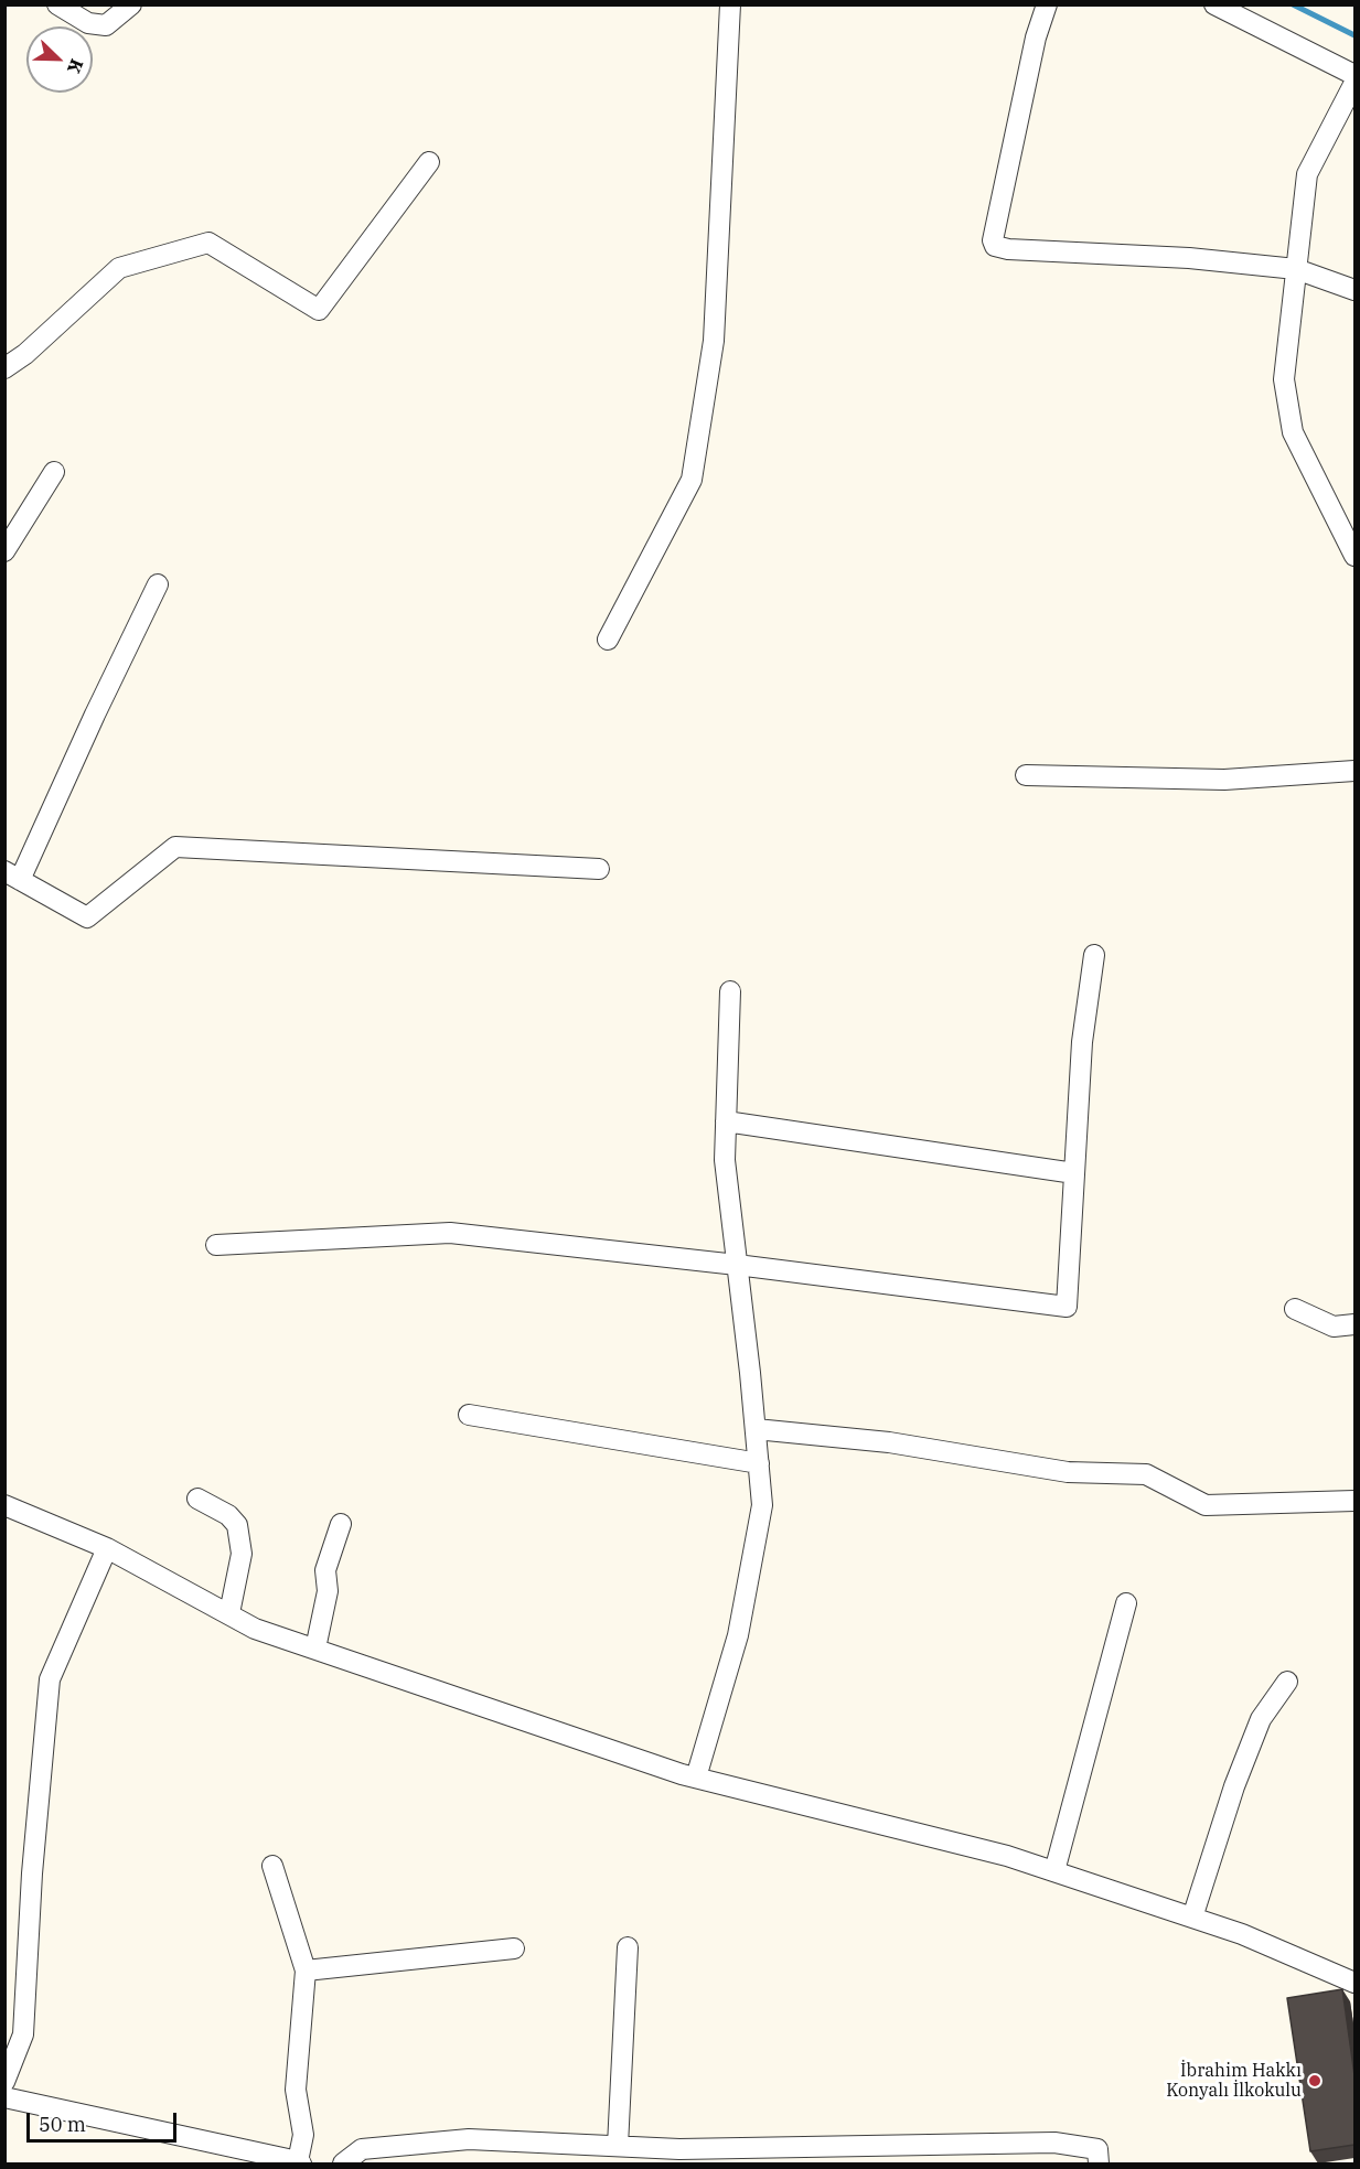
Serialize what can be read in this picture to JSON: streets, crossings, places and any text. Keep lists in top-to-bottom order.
{
  "places": ["İbrahim Hakkı Konyalı İlkokulu"],
  "scale_bar": "50 m",
  "north": "bottom right"
}
